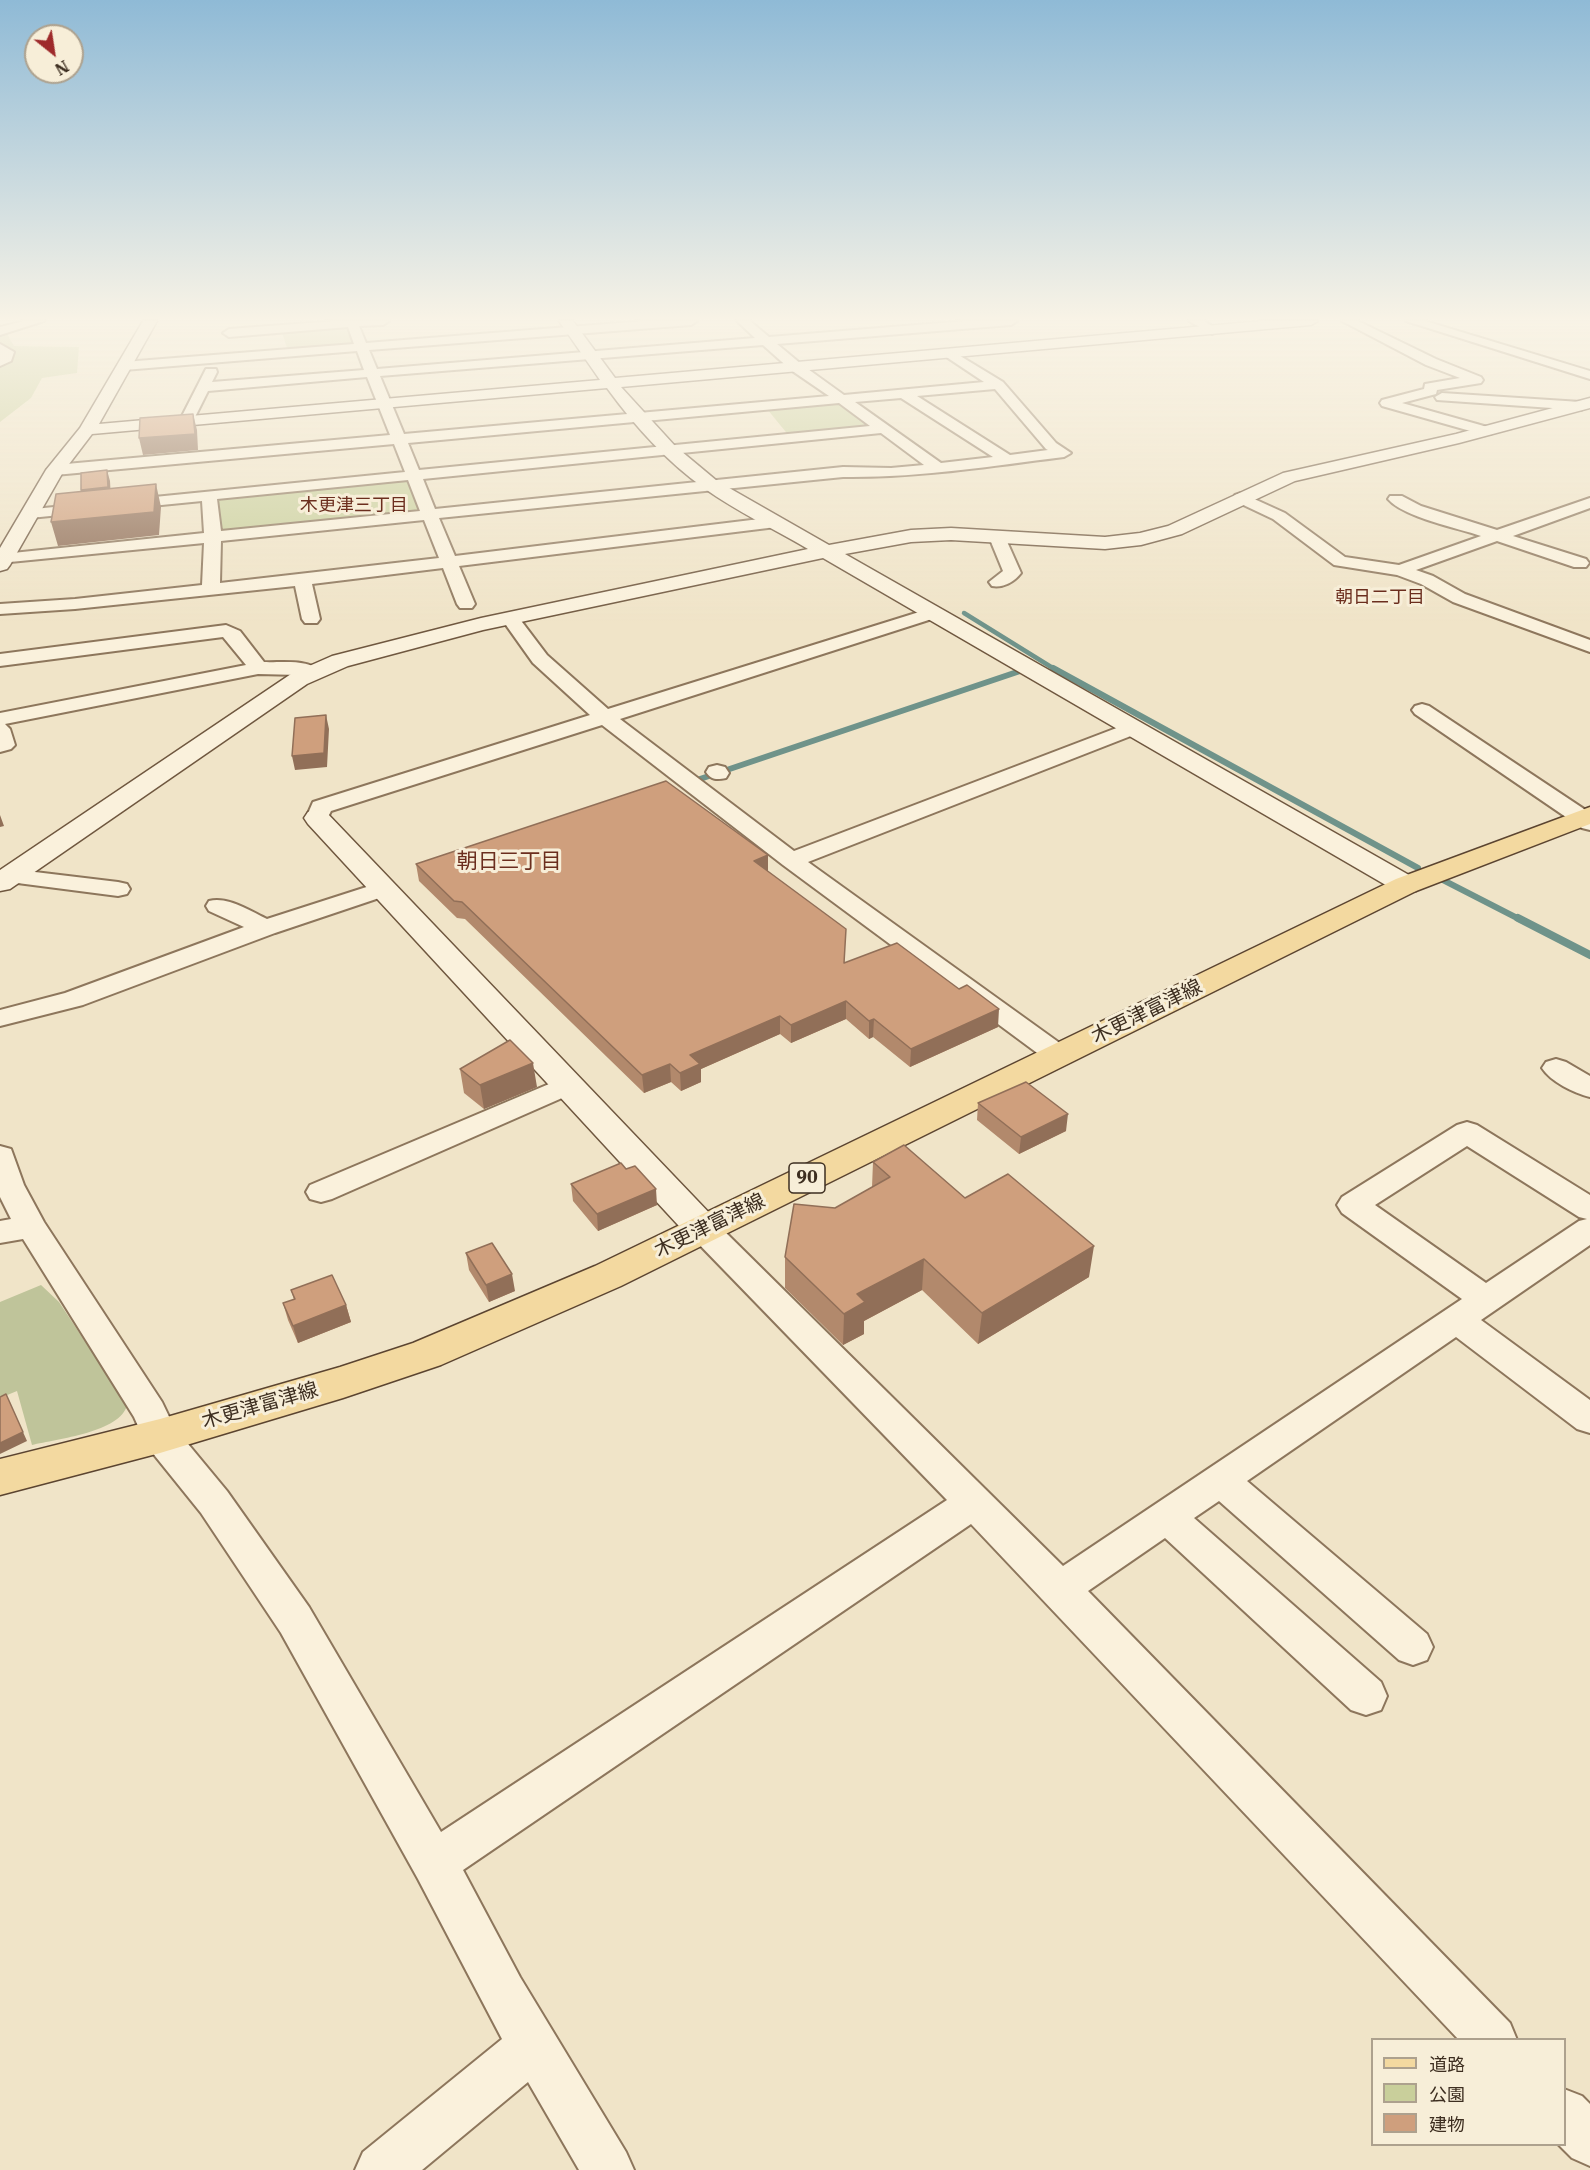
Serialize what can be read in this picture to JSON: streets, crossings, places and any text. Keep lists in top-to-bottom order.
{
  "streets": {
    "main road": ["木更津富津線", "90"]
  },
  "districts": ["木更津三丁目", "朝日二丁目", "朝日三丁目"],
  "legend": ["道路", "公園", "建物"],
  "north": "bottom right"
}
